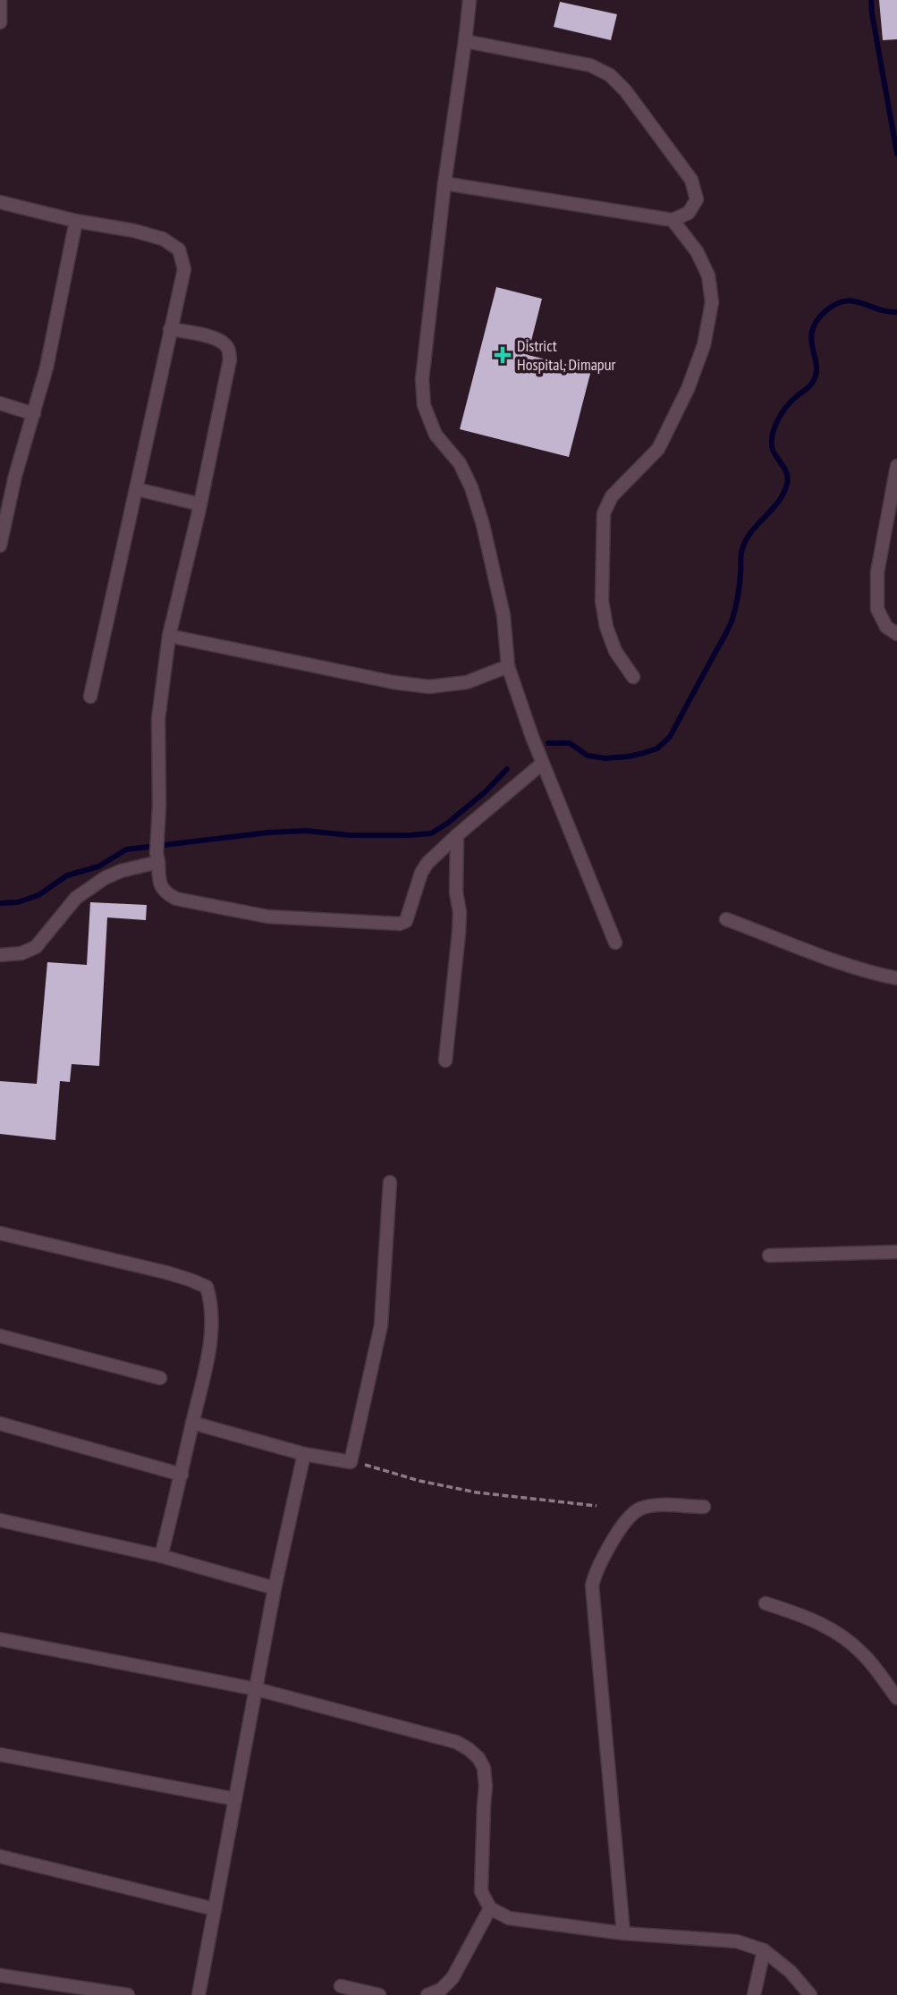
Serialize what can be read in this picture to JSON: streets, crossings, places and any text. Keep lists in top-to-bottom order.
{
  "places": {
    "health": ["District Hospital, Dimapur"]
  }
}
